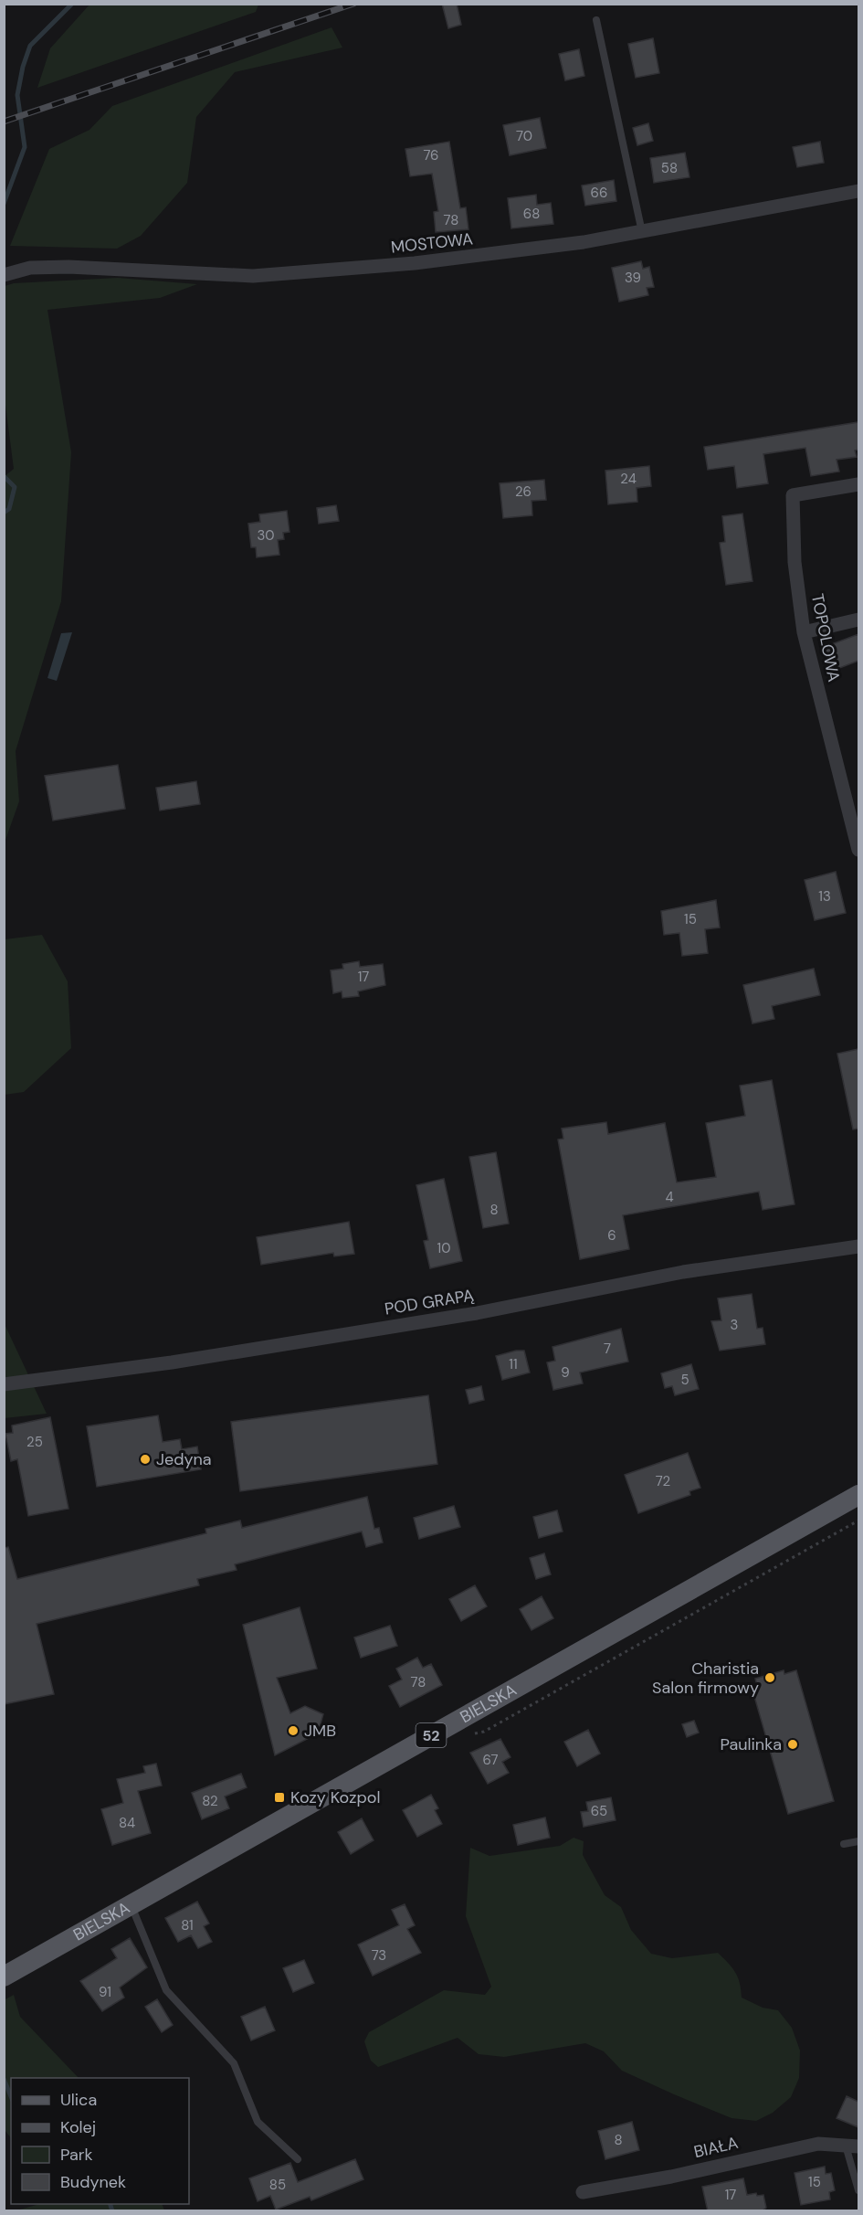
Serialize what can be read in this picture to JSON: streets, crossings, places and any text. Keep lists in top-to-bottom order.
{
  "streets": {
    "main road": ["BIELSKA", "52"],
    "street": [
      "MOSTOWA",
      "TOPOLOWA",
      "POD GRAPĄ",
      "BIAŁA"
    ]
  },
  "places": {
    "other": [
      "Jedyna",
      "Charistia Salon firmowy",
      "JMB",
      "Paulinka"
    ],
    "transit": ["Kozy Kozpol"]
  },
  "house_numbers": [
    "70",
    "76",
    "58",
    "66",
    "68",
    "78",
    "39",
    "24",
    "26",
    "30",
    "13",
    "15",
    "17",
    "4",
    "8",
    "6",
    "10",
    "3",
    "7",
    "11",
    "9",
    "5",
    "25",
    "72",
    "78",
    "67",
    "82",
    "65",
    "84",
    "81",
    "73",
    "91",
    "8",
    "15",
    "85",
    "17"
  ],
  "legend": [
    "Ulica",
    "Kolej",
    "Park",
    "Budynek"
  ]
}
